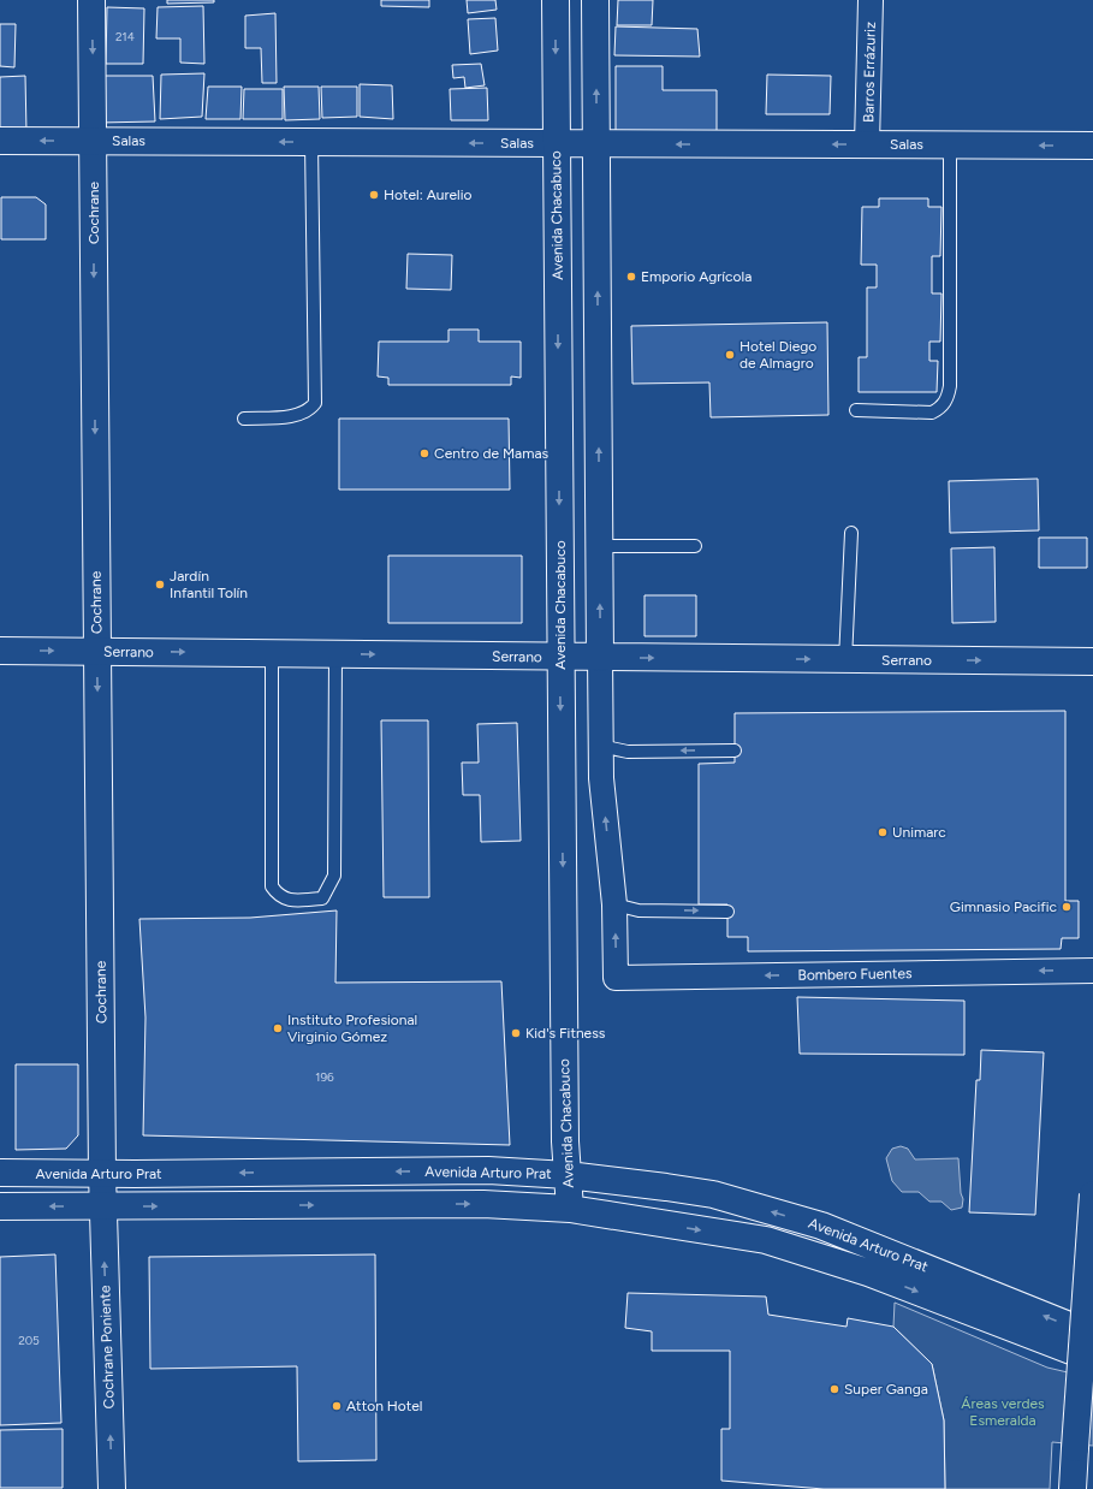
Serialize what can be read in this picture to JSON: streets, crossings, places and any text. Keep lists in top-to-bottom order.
{
  "streets": {
    "main road": [
      "Salas",
      "Cochrane",
      "Avenida Chacabuco",
      "Serrano",
      "Avenida Arturo Prat",
      "Cochrane Poniente"
    ],
    "street": ["Barros Errázuriz", "Bombero Fuentes"]
  },
  "crossings": [
    ["Barros Errázuriz", "Salas"],
    ["Salas", "Cochrane"],
    ["Salas", "Avenida Chacabuco"],
    ["Cochrane", "Serrano"],
    ["Cochrane", "Avenida Arturo Prat"],
    ["Cochrane", "Cochrane Poniente"],
    ["Avenida Chacabuco", "Serrano"],
    ["Avenida Chacabuco", "Avenida Arturo Prat"],
    ["Avenida Arturo Prat", "Cochrane Poniente"]
  ],
  "one_way": [
    "Salas",
    "Cochrane",
    "Serrano",
    "Bombero Fuentes",
    "Cochrane Poniente"
  ],
  "parks": ["Áreas verdes Esmeralda"],
  "places": [
    "Hotel: Aurelio",
    "Emporio Agrícola",
    "Hotel Diego de Almagro",
    "Centro de Mamas",
    "Jardín Infantil Tolín",
    "Unimarc",
    "Gimnasio Pacific",
    "Instituto Profesional Virginio Gómez",
    "Kid's Fitness",
    "Super Ganga",
    "Atton Hotel"
  ],
  "house_numbers": ["214", "196", "205"]
}
